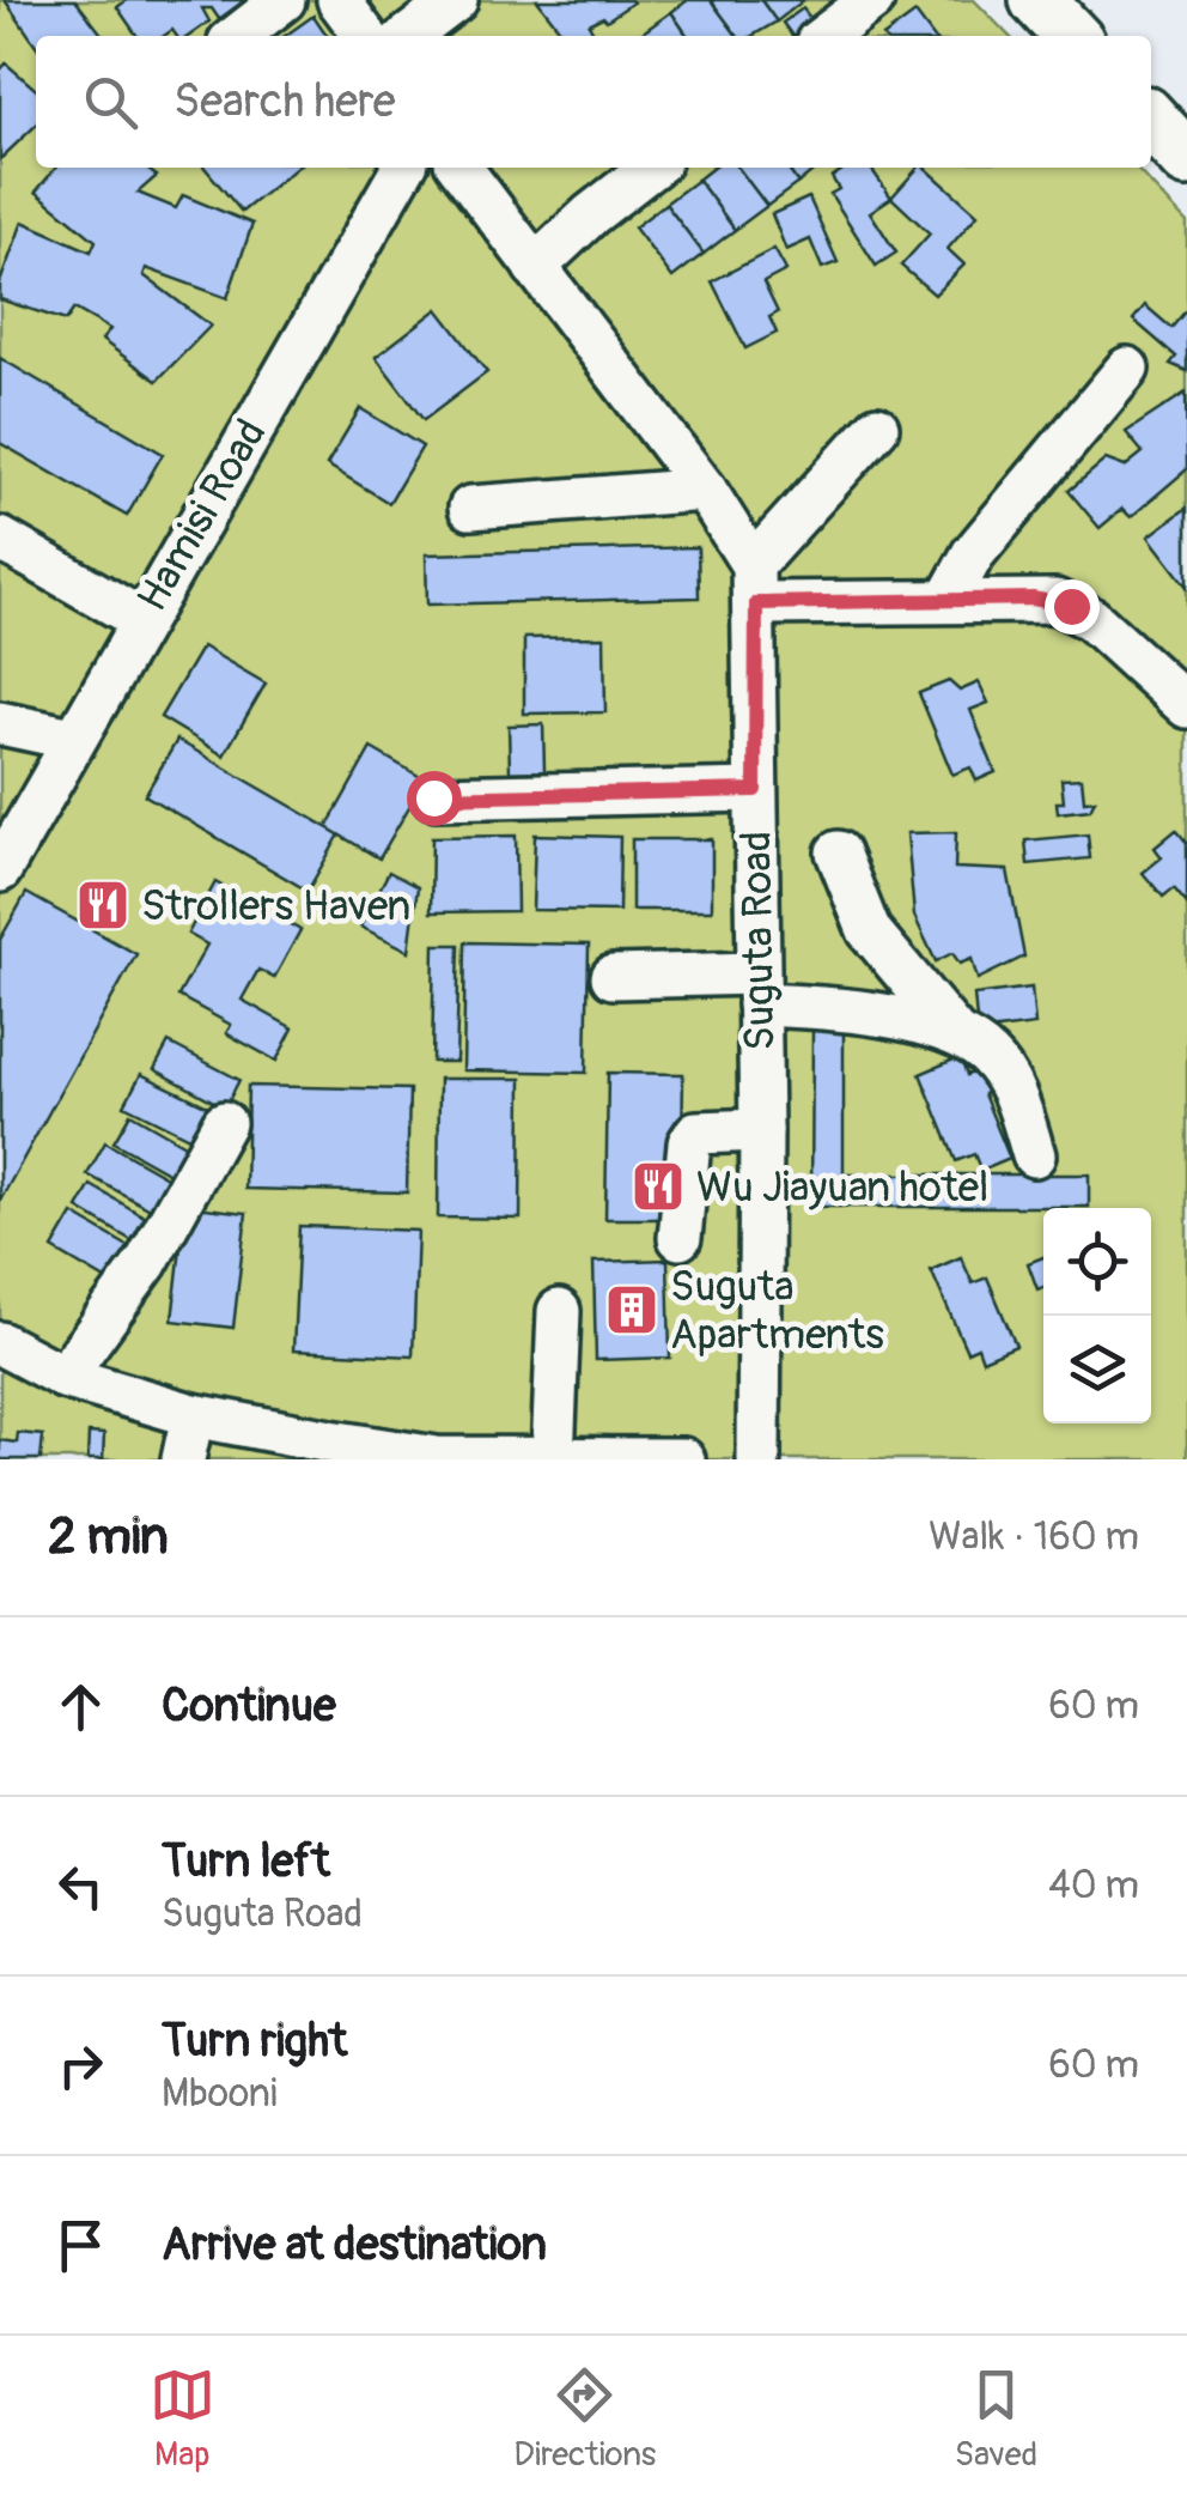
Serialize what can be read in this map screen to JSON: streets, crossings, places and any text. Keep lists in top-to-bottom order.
{
  "streets": {
    "street": ["Hamisi Road", "Suguta Road"]
  },
  "places": {
    "restaurant": ["Strollers Haven", "Wu Jiayuan hotel"],
    "building": ["Suguta Apartments"]
  },
  "page": {
    "search": "Search here",
    "heading": ["2 min", "Walk · 160 m"],
    "list": [
      ["Continue", "60 m"],
      ["Turn left", "Suguta Road", "40 m"],
      ["Turn right", "Mbooni", "60 m"],
      "Arrive at destination"
    ],
    "nav": ["Map", "Directions", "Saved"]
  }
}
